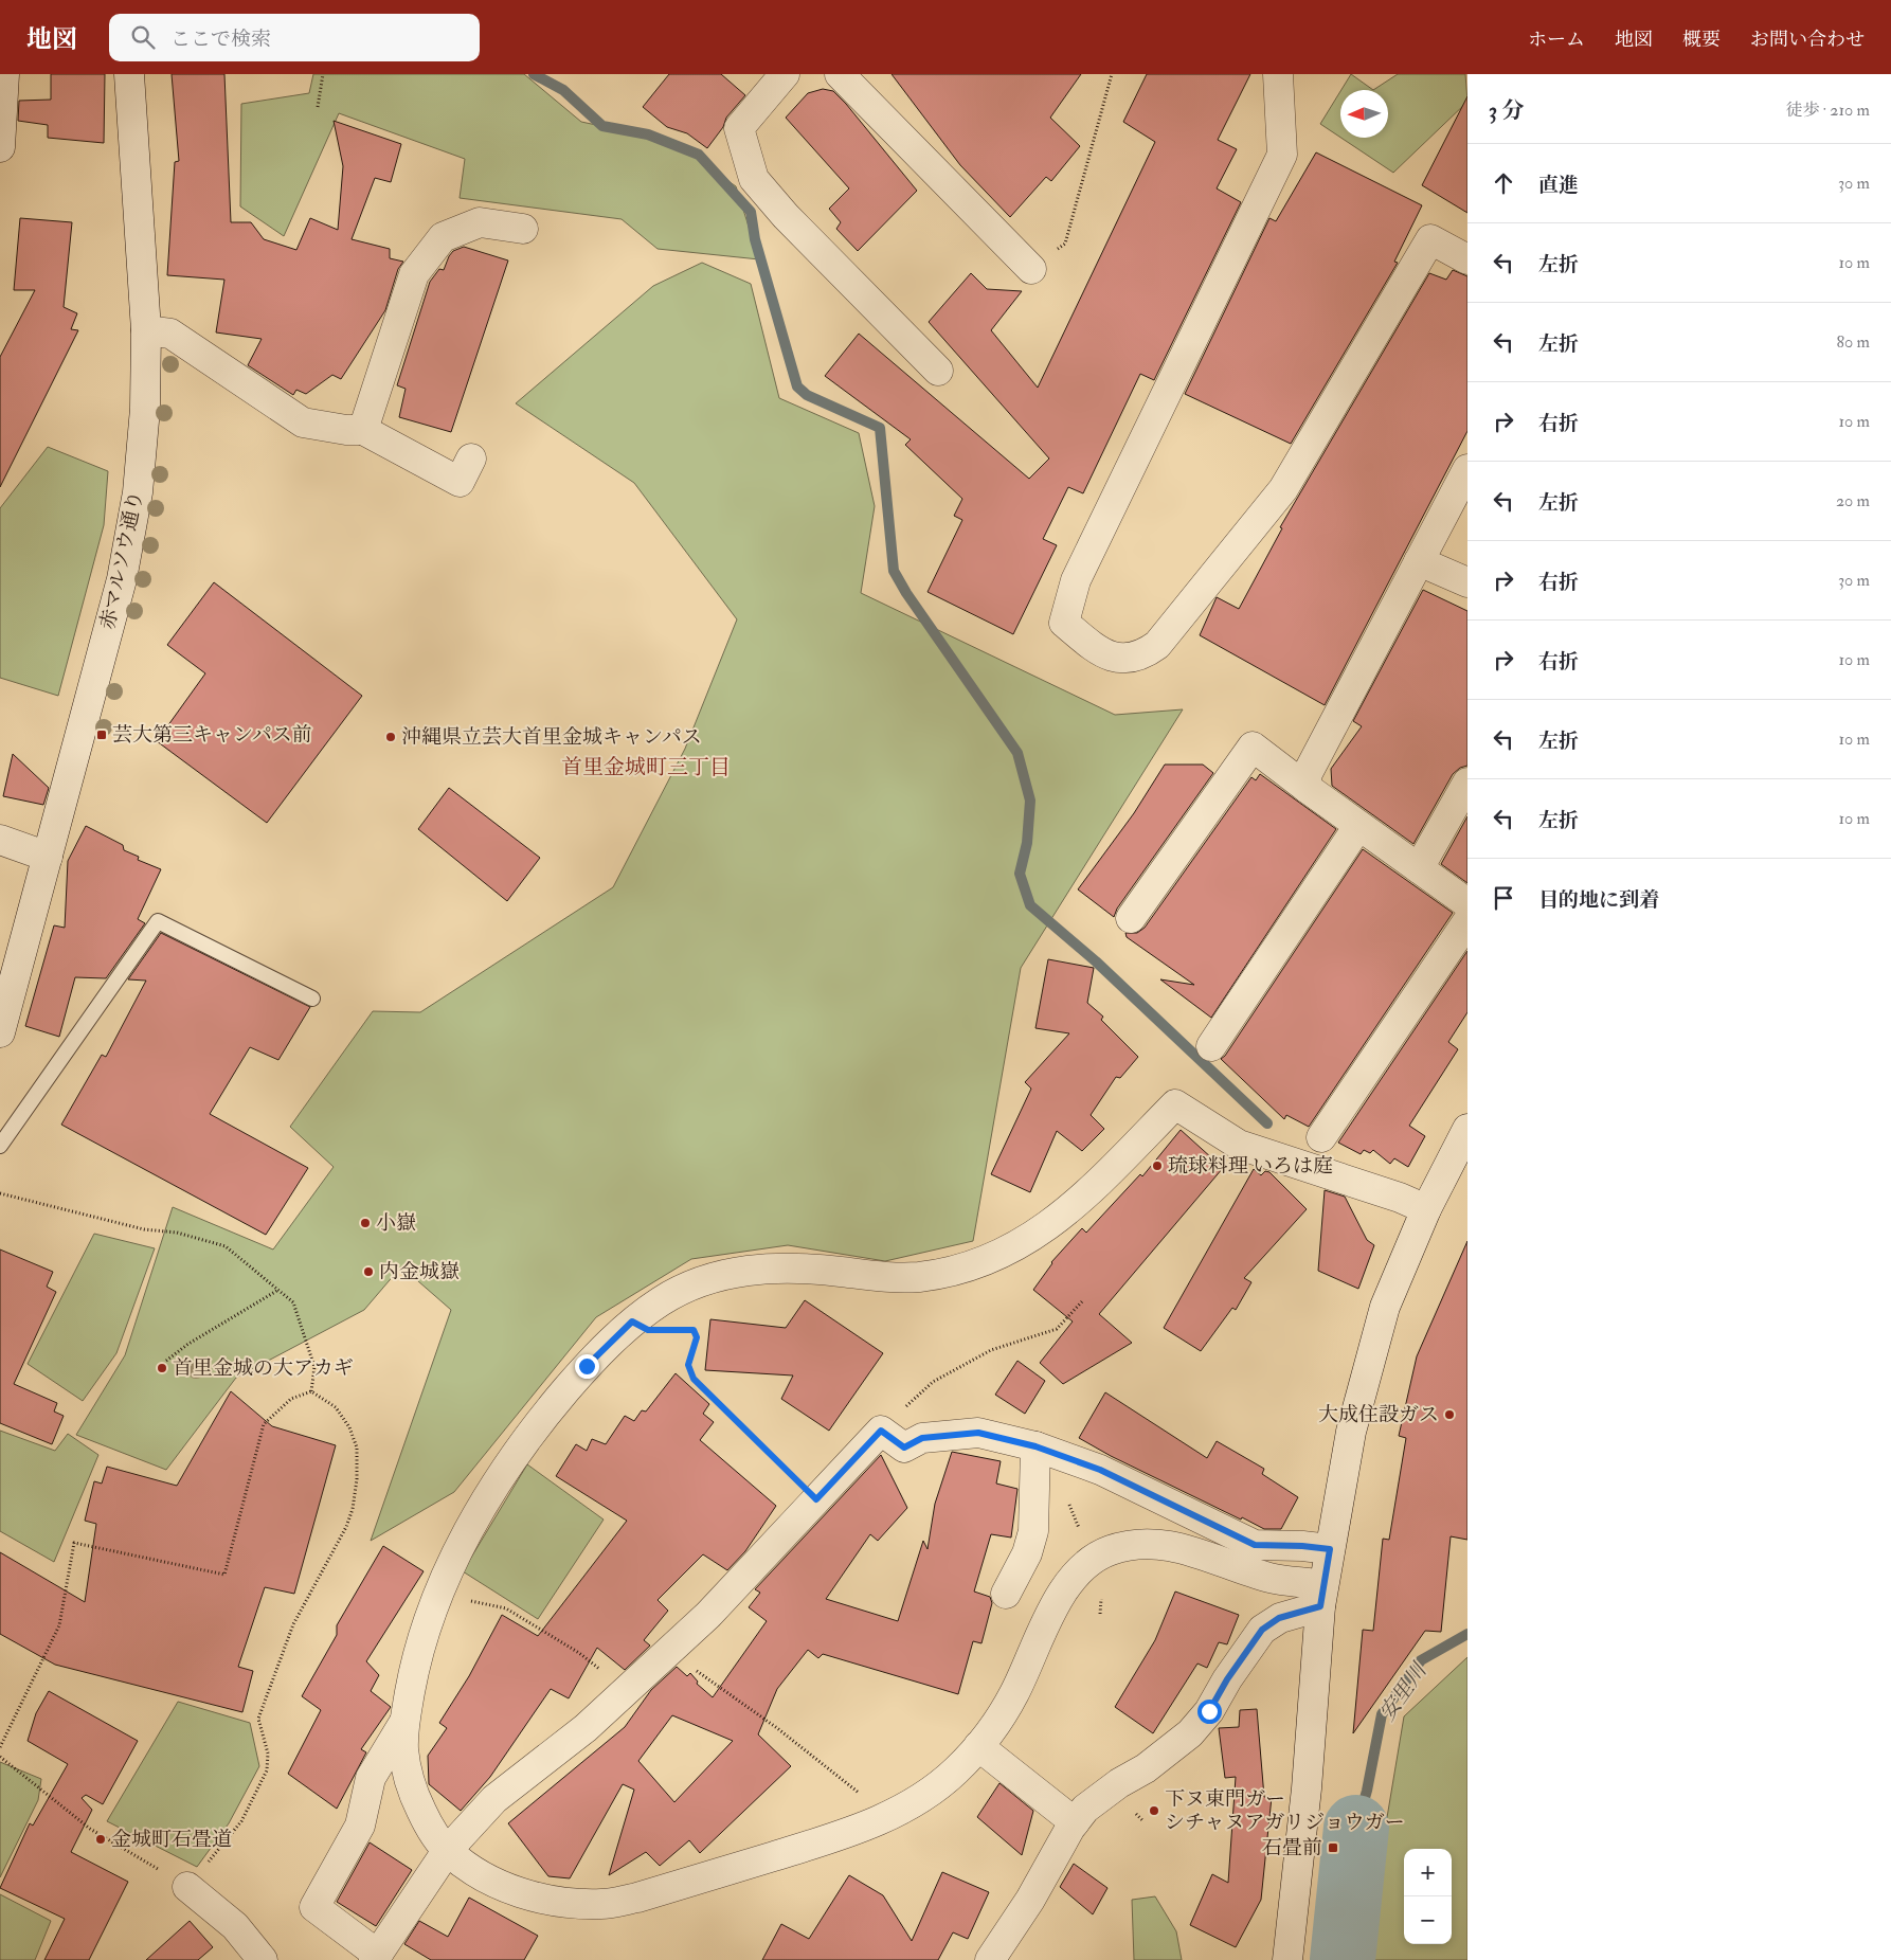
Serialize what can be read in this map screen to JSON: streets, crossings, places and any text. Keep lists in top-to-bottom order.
{
  "streets": {
    "street": ["赤マルソウ通り"]
  },
  "districts": ["首里金城町三丁目"],
  "water": ["安里川"],
  "places": {
    "transit": ["芸大第三キャンパス前", "石畳前"],
    "other": [
      "沖縄県立芸大首里金城キャンパス",
      "琉球料理 いろは庭",
      "小嶽",
      "内金城嶽",
      "首里金城の大アカギ",
      "大成住設ガス",
      "下ヌ東門ガー シチャヌアガリジョウガー",
      "金城町石畳道"
    ]
  },
  "north": "left",
  "page": {
    "header": "地図",
    "search": "ここで検索",
    "nav": [
      "ホーム",
      "地図",
      "概要",
      "お問い合わせ"
    ],
    "heading": ["3 分", "徒歩 · 210 m"],
    "list": [
      ["直進", "30 m"],
      ["左折", "10 m"],
      ["左折", "80 m"],
      ["右折", "10 m"],
      ["左折", "20 m"],
      ["右折", "30 m"],
      ["右折", "10 m"],
      ["左折", "10 m"],
      ["左折", "10 m"],
      "目的地に到着"
    ],
    "map_buttons": ["+", "−"]
  }
}
